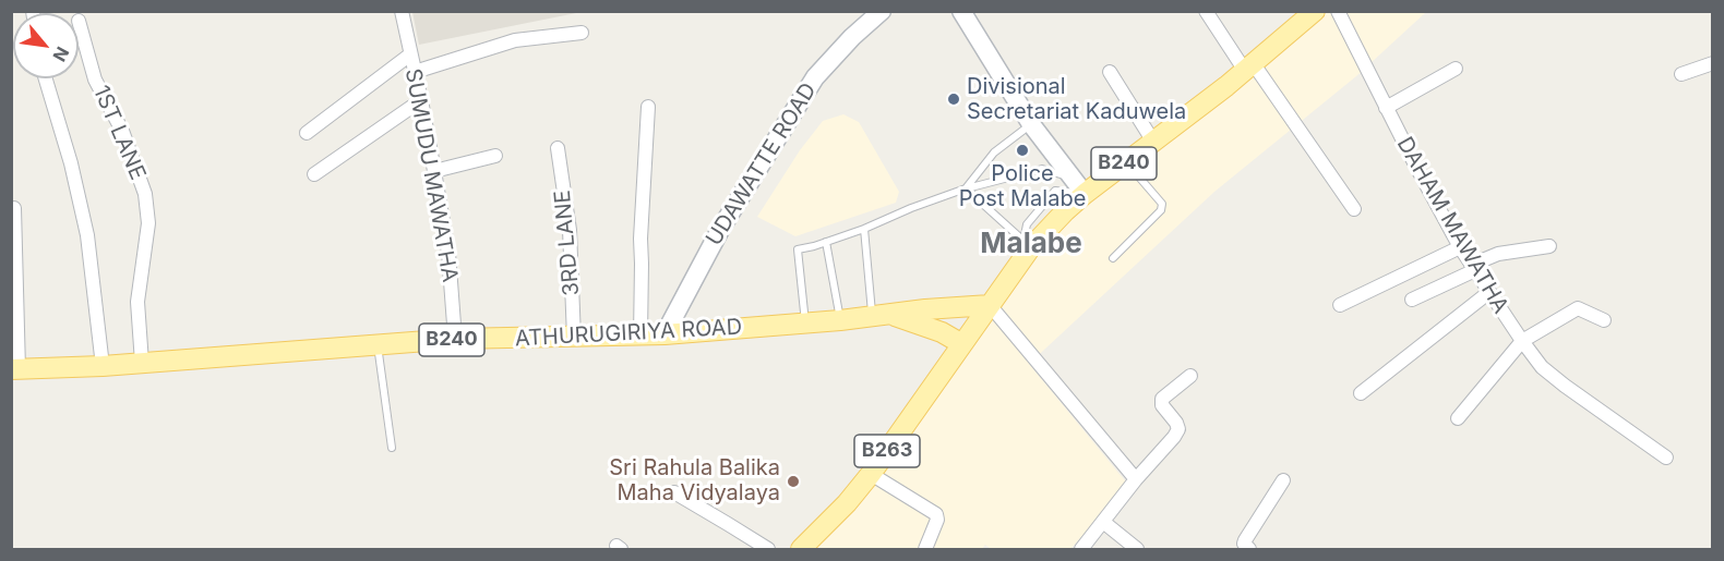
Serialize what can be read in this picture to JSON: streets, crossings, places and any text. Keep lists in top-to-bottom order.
{
  "streets": {
    "main road": ["B240", "ATHURUGIRIYA ROAD", "B263"],
    "street": [
      "1ST LANE",
      "UDAWATTE ROAD",
      "SUMUDU MAWATHA",
      "DAHAM MAWATHA",
      "3RD LANE"
    ]
  },
  "crossings": [
    ["1ST LANE", "ATHURUGIRIYA ROAD"],
    ["B240", "ATHURUGIRIYA ROAD"],
    ["B240", "B263"],
    ["UDAWATTE ROAD", "ATHURUGIRIYA ROAD"],
    ["SUMUDU MAWATHA", "ATHURUGIRIYA ROAD"],
    ["3RD LANE", "ATHURUGIRIYA ROAD"],
    ["ATHURUGIRIYA ROAD", "B263"]
  ],
  "districts": ["Malabe"],
  "places": ["Divisional Secretariat Kaduwela", "Police Post Malabe", "Sri Rahula Balika Maha Vidyalaya"],
  "north": "bottom right"
}
